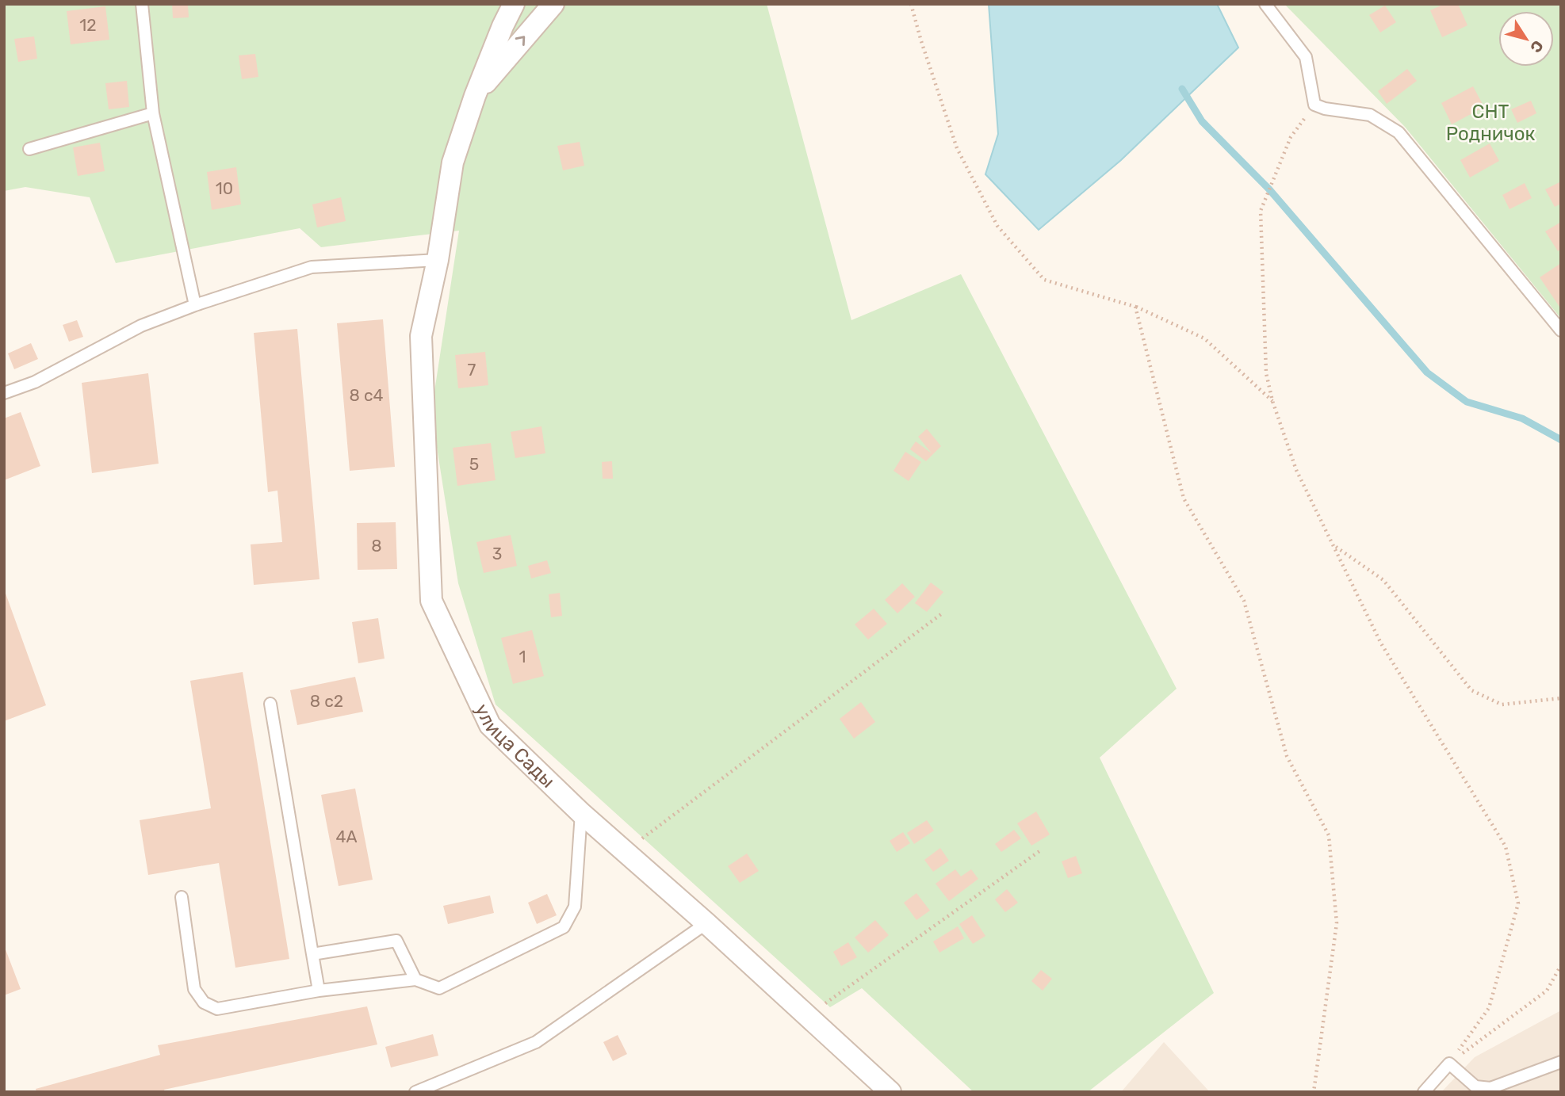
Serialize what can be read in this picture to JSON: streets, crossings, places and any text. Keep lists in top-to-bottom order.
{
  "streets": {
    "street": ["улица Сады"]
  },
  "parks": ["СНТ Родничок"],
  "house_numbers": [
    "12",
    "10",
    "7",
    "8 с4",
    "5",
    "8",
    "3",
    "1",
    "8 с2",
    "4А"
  ],
  "north": "bottom right"
}
